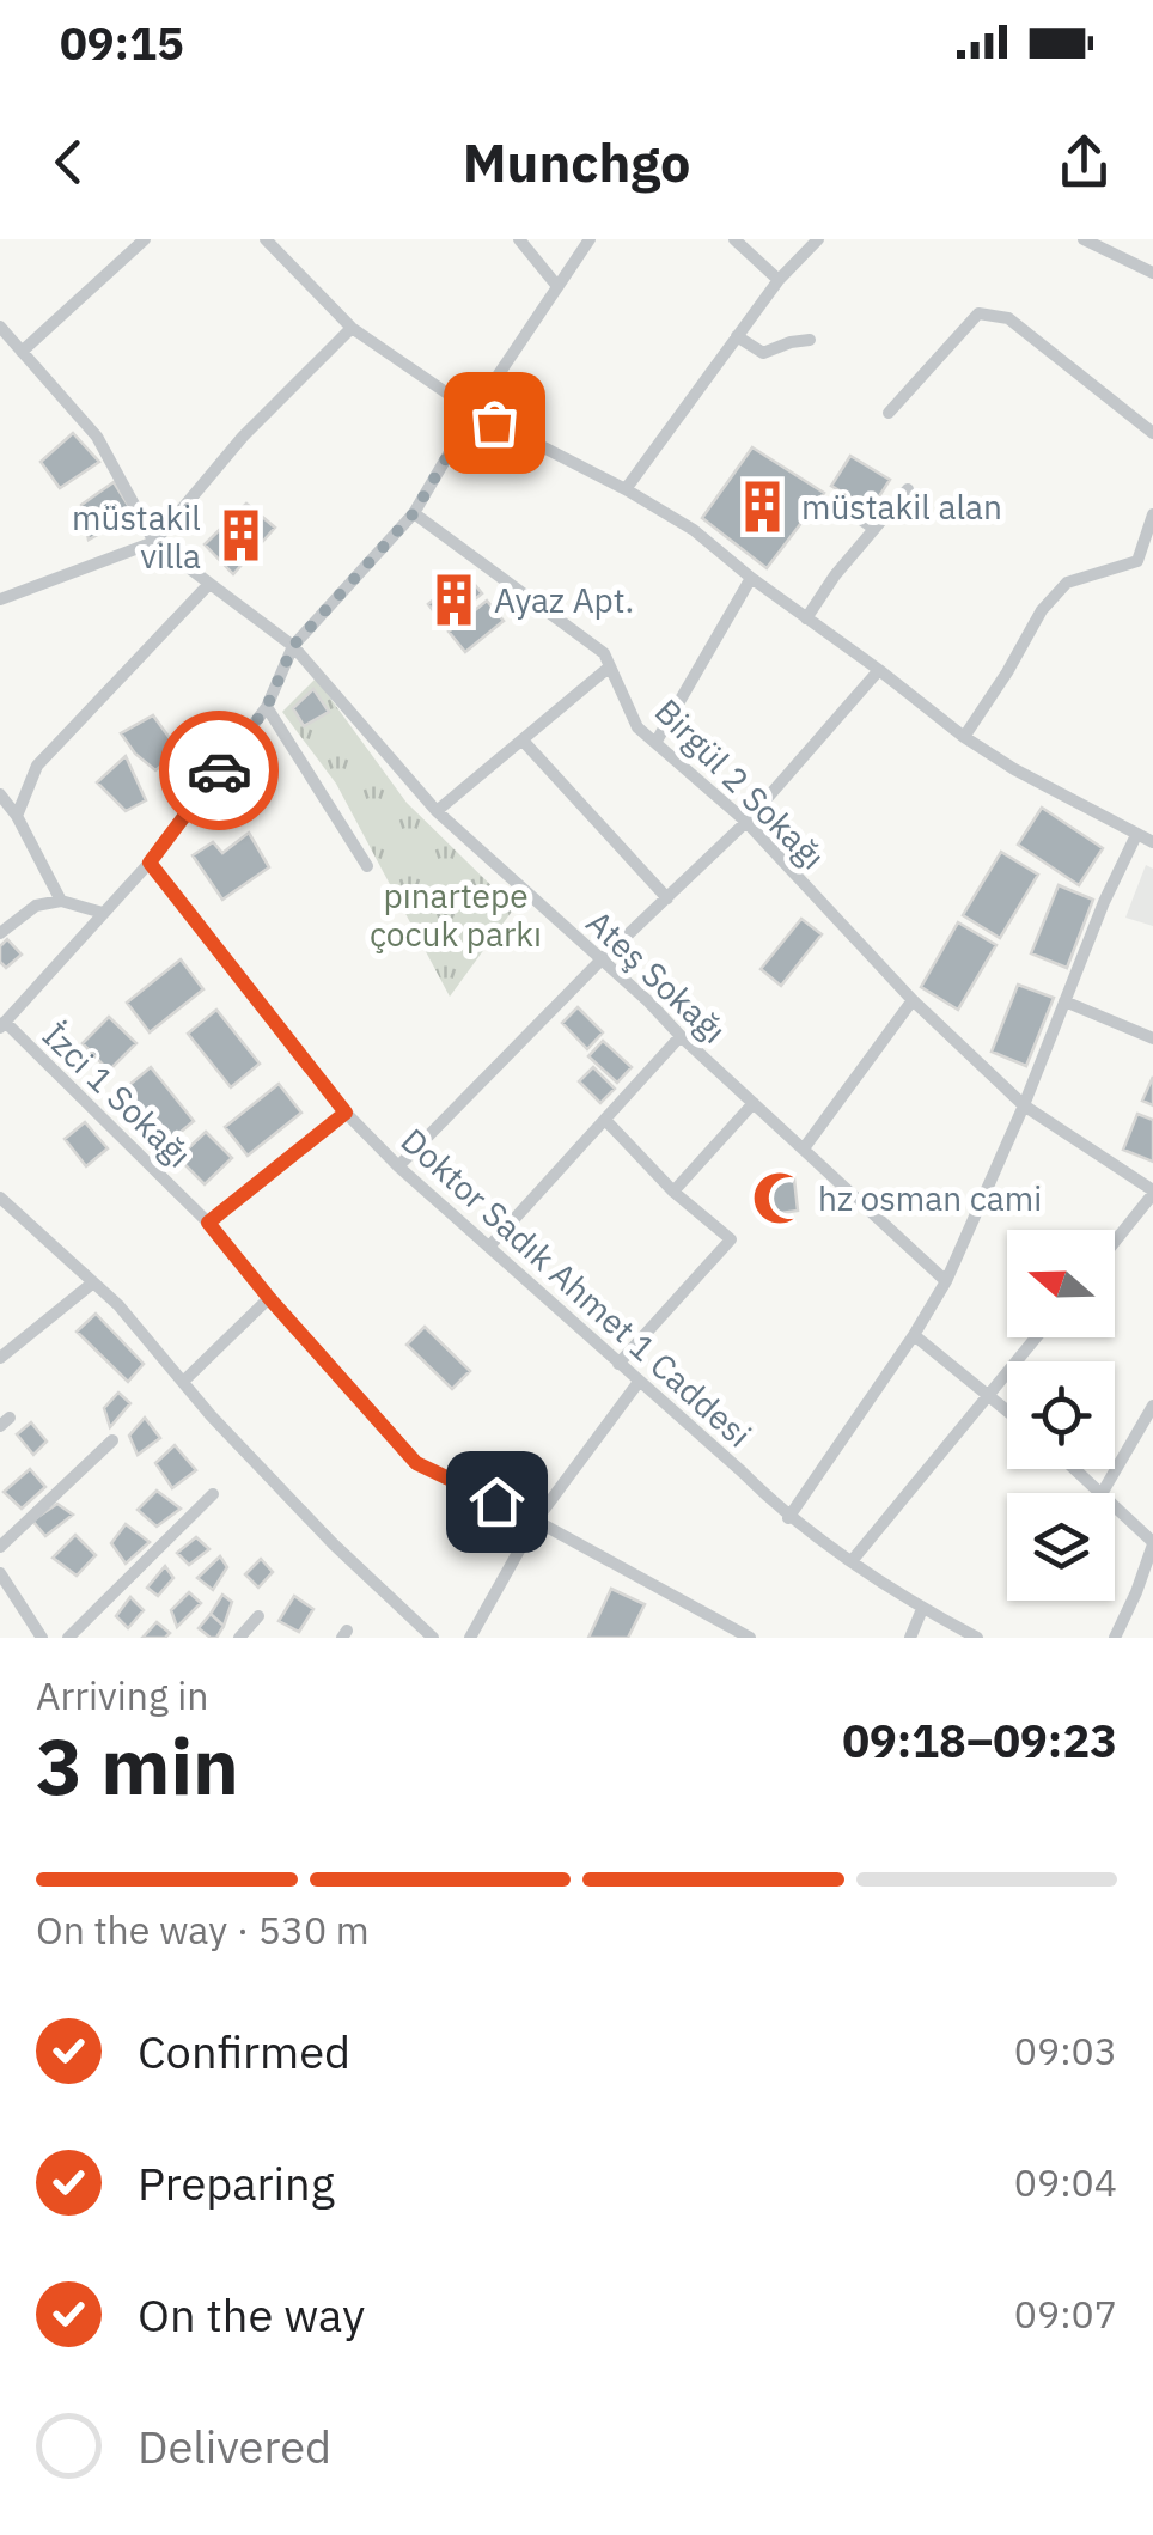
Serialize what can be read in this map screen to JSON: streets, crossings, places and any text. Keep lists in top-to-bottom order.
{
  "streets": {
    "street": [
      "Birgül 2 Sokağı",
      "Ateş Sokağı",
      "İzci 1 Sokağı",
      "Doktor Sadık Ahmet 1 Caddesi"
    ]
  },
  "parks": ["pınartepe çocuk parkı"],
  "places": {
    "building": ["müstakil alan", "müstakil villa", "Ayaz Apt."],
    "mosque": ["hz osman cami"]
  },
  "north": "left",
  "page": {
    "status": "09:15",
    "header": "Munchgo",
    "heading": ["3 min", "Arriving in", "09:18–09:23"],
    "bar": "On the way · 530 m",
    "list": [
      ["Confirmed", "09:03"],
      ["Preparing", "09:04"],
      ["On the way", "09:07"],
      "Delivered"
    ]
  }
}
